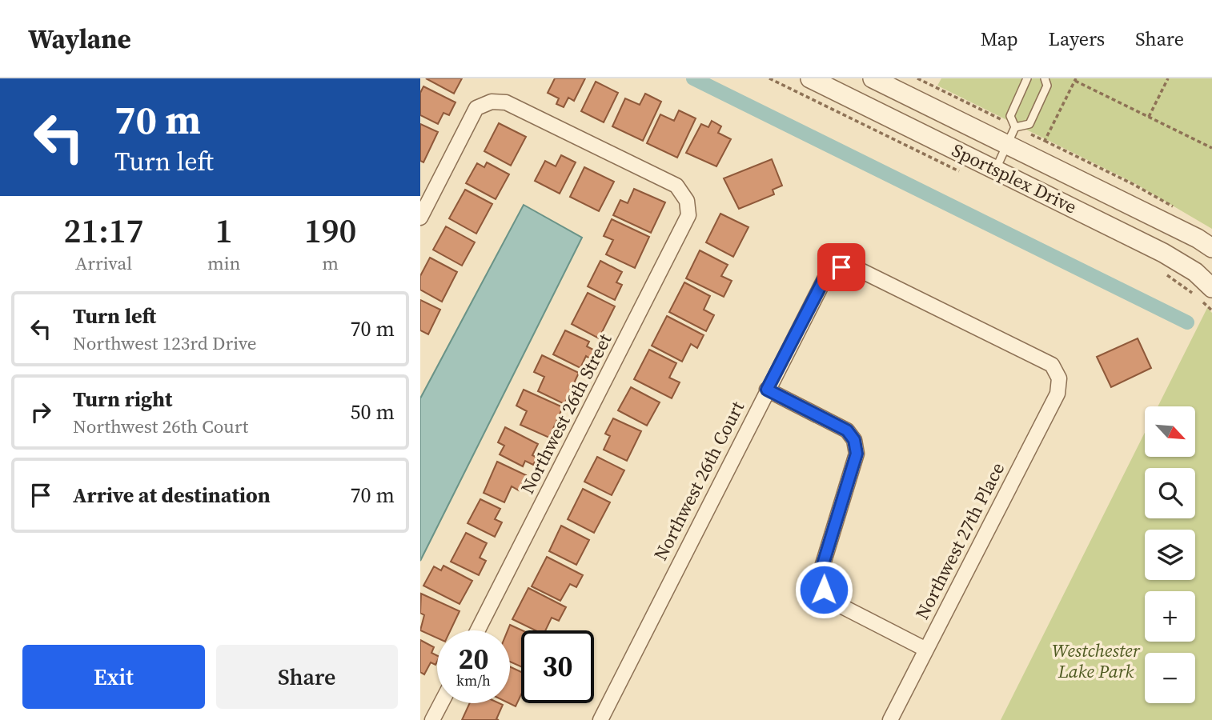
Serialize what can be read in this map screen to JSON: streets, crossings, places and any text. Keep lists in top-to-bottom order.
{
  "streets": {
    "street": [
      "Sportsplex Drive",
      "Northwest 26th Street",
      "Northwest 26th Court",
      "Northwest 27th Place"
    ]
  },
  "crossings": [
    ["Northwest 26th Court", "Northwest 27th Place"]
  ],
  "parks": ["Westchester Lake Park"],
  "north": "bottom right",
  "page": {
    "header": "Waylane",
    "nav": ["Map", "Layers", "Share"],
    "turn": ["70 m", "Turn left"],
    "eta": [
      "21:17",
      "Arrival",
      "1",
      "min",
      "190",
      "m"
    ],
    "list": [
      {
        "name": "Turn left",
        "note": "Northwest 123rd Drive",
        "value": "70 m"
      },
      {
        "name": "Turn right",
        "note": "Northwest 26th Court",
        "value": "50 m"
      },
      {
        "name": "Arrive at destination",
        "value": "70 m"
      }
    ],
    "map_buttons": ["+", "−"],
    "speed": "20 km/h",
    "limit": "30",
    "buttons": ["Exit", "Share"]
  }
}
